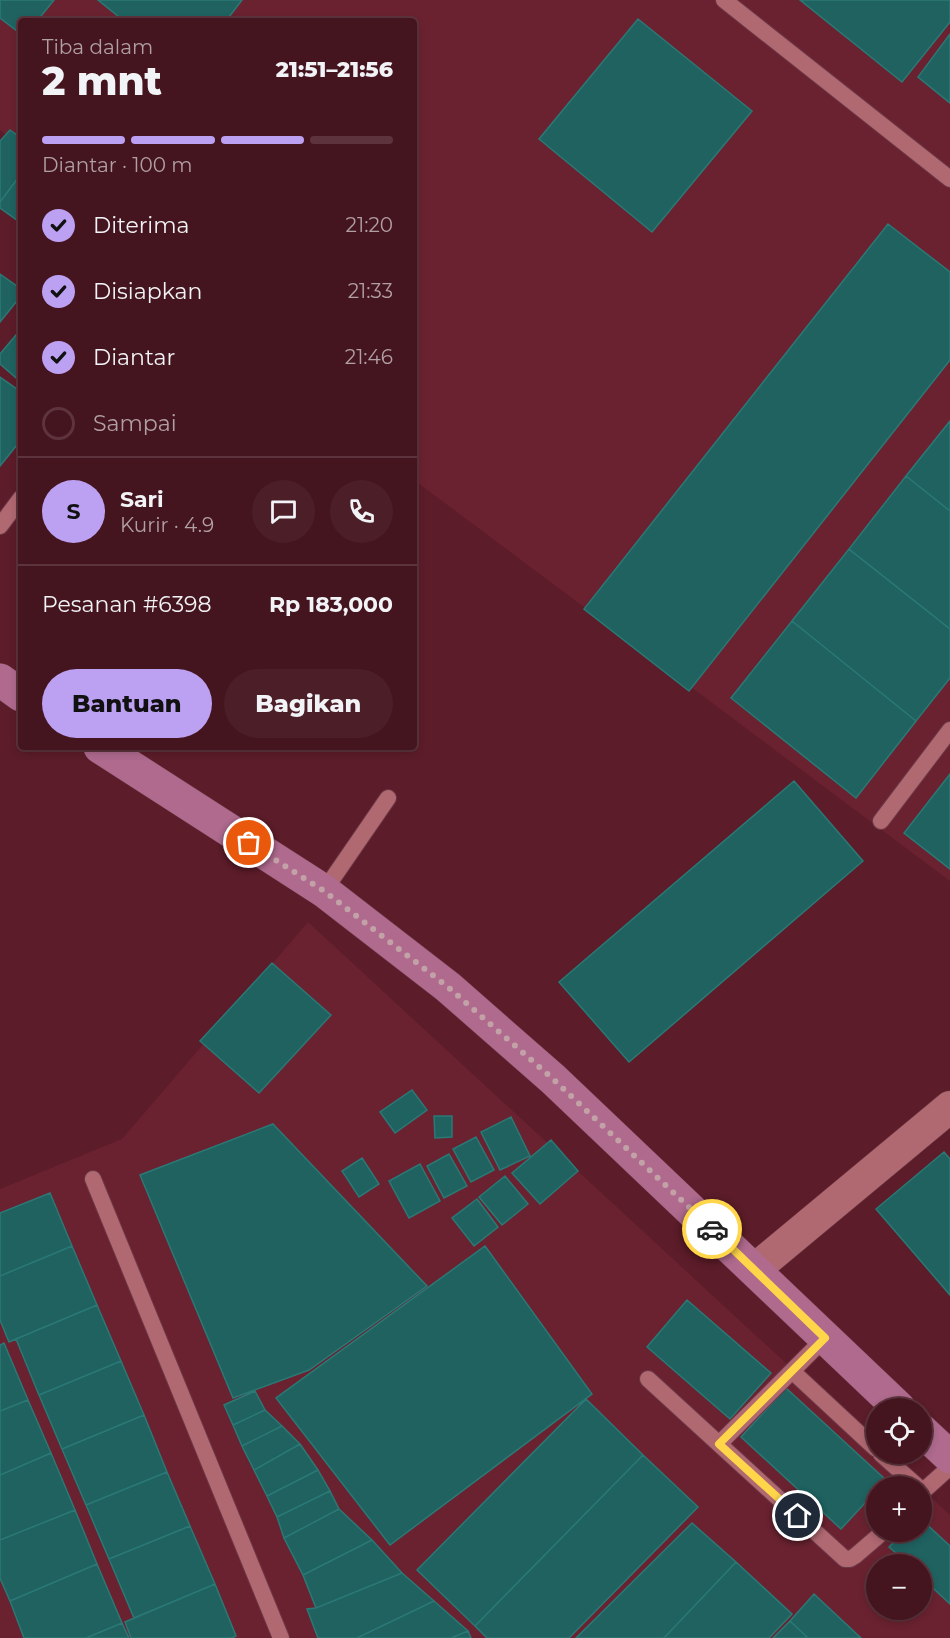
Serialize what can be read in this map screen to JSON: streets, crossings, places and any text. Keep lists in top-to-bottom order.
{
  "page": {
    "heading": ["2 mnt", "Tiba dalam", "21:51–21:56"],
    "panel": [
      "Sari",
      "Kurir · 4.9",
      "Pesanan #6398",
      "Rp 183,000"
    ],
    "bar": "Diantar · 100 m",
    "list": [
      ["Diterima", "21:20"],
      ["Disiapkan", "21:33"],
      ["Diantar", "21:46"],
      "Sampai"
    ],
    "round": "S",
    "buttons": ["Bantuan", "Bagikan"],
    "map_buttons": ["+", "−"]
  }
}
